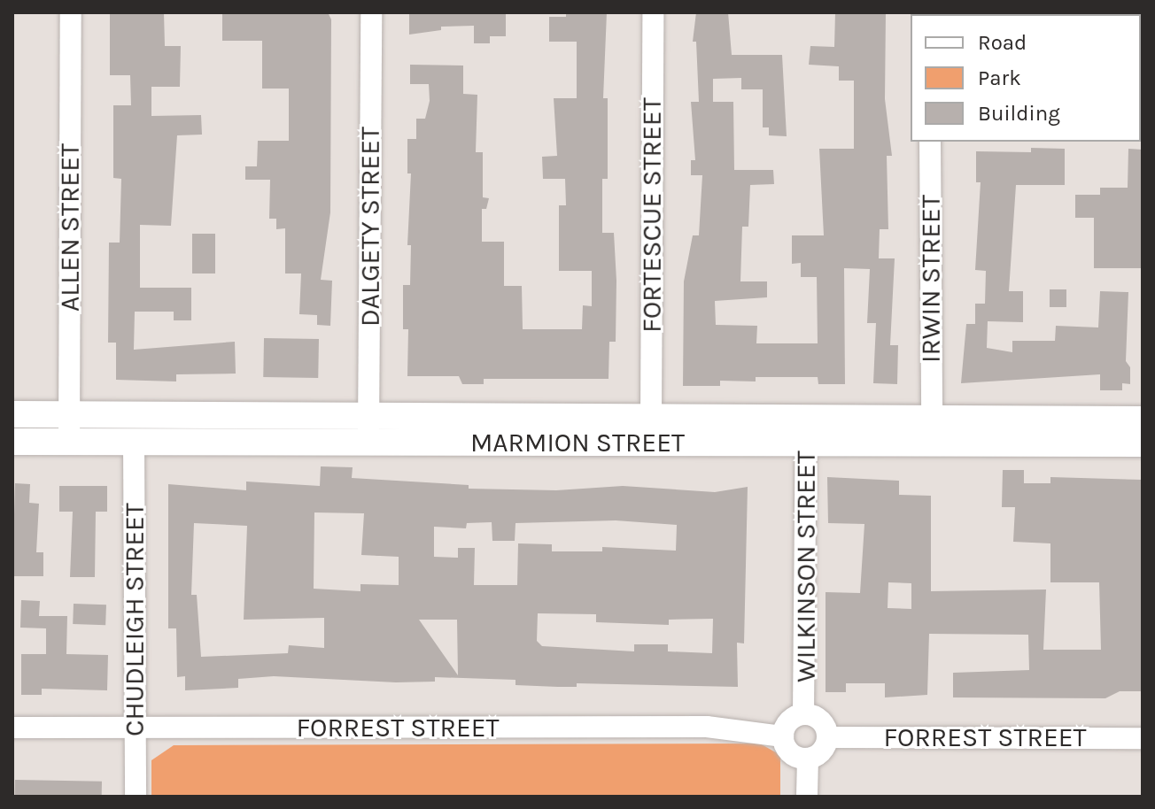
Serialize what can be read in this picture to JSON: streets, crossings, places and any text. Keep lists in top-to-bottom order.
{
  "streets": {
    "main road": ["MARMION STREET"],
    "street": [
      "FORTESCUE STREET",
      "DALGETY STREET",
      "ALLEN STREET",
      "IRWIN STREET",
      "WILKINSON STREET",
      "CHUDLEIGH STREET",
      "FORREST STREET"
    ]
  },
  "crossings": [
    ["FORTESCUE STREET", "MARMION STREET"],
    ["DALGETY STREET", "MARMION STREET"],
    ["ALLEN STREET", "MARMION STREET"],
    ["IRWIN STREET", "MARMION STREET"],
    ["MARMION STREET", "WILKINSON STREET"],
    ["MARMION STREET", "CHUDLEIGH STREET"],
    ["WILKINSON STREET", "FORREST STREET"],
    ["CHUDLEIGH STREET", "FORREST STREET"]
  ],
  "legend": ["Road", "Park", "Building"]
}
